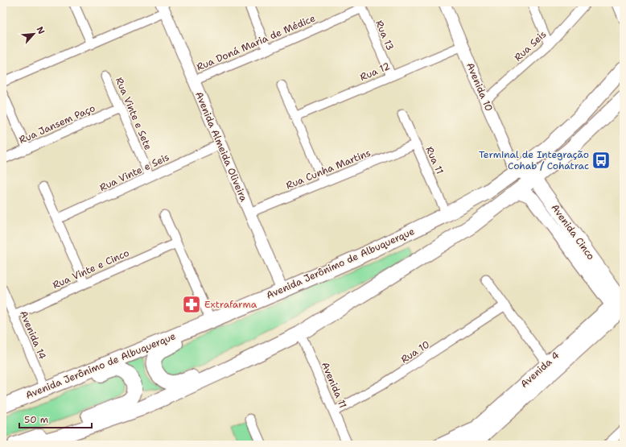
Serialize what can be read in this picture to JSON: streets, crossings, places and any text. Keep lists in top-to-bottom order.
{
  "streets": {
    "main road": ["Avenida Cinco", "Avenida Jerônimo de Albuquerque", "Avenida 4"],
    "street": [
      "Rua 13",
      "Rua Doná Maria de Médice",
      "Rua Seis",
      "Rua 12",
      "Avenida 10",
      "Rua Vinte e Sete",
      "Rua Jansem Paço",
      "Avenida Almeida Oliveira",
      "Rua 11",
      "Rua Cunha Martins",
      "Rua Vinte e Seis",
      "Rua Vinte e Cinco",
      "Avenida 14",
      "Rua 10",
      "Avenida 11"
    ]
  },
  "crossings": [
    ["Rua 13", "Rua Doná Maria de Médice"],
    ["Rua 13", "Rua 12"],
    ["Rua Doná Maria de Médice", "Avenida Almeida Oliveira"],
    ["Rua Seis", "Avenida 10"],
    ["Rua 12", "Avenida 10"],
    ["Avenida 10", "Avenida Jerônimo de Albuquerque"],
    ["Rua Vinte e Sete", "Rua Jansem Paço"],
    ["Rua Vinte e Sete", "Rua Vinte e Seis"],
    ["Avenida Almeida Oliveira", "Rua Cunha Martins"],
    ["Avenida Almeida Oliveira", "Rua Vinte e Seis"],
    ["Avenida Almeida Oliveira", "Avenida Jerônimo de Albuquerque"],
    ["Rua 11", "Rua Cunha Martins"],
    ["Rua 11", "Avenida Jerônimo de Albuquerque"],
    ["Avenida Cinco", "Avenida 4"],
    ["Avenida Jerônimo de Albuquerque", "Avenida 14"],
    ["Rua Vinte e Cinco", "Avenida 14"],
    ["Rua 10", "Avenida 11"]
  ],
  "places": {
    "bus stop": ["Terminal de Integração Cohab / Cohatrac"],
    "pharmacy": ["Extrafarma"]
  },
  "scale_bar": "50 m",
  "north": "top right"
}
